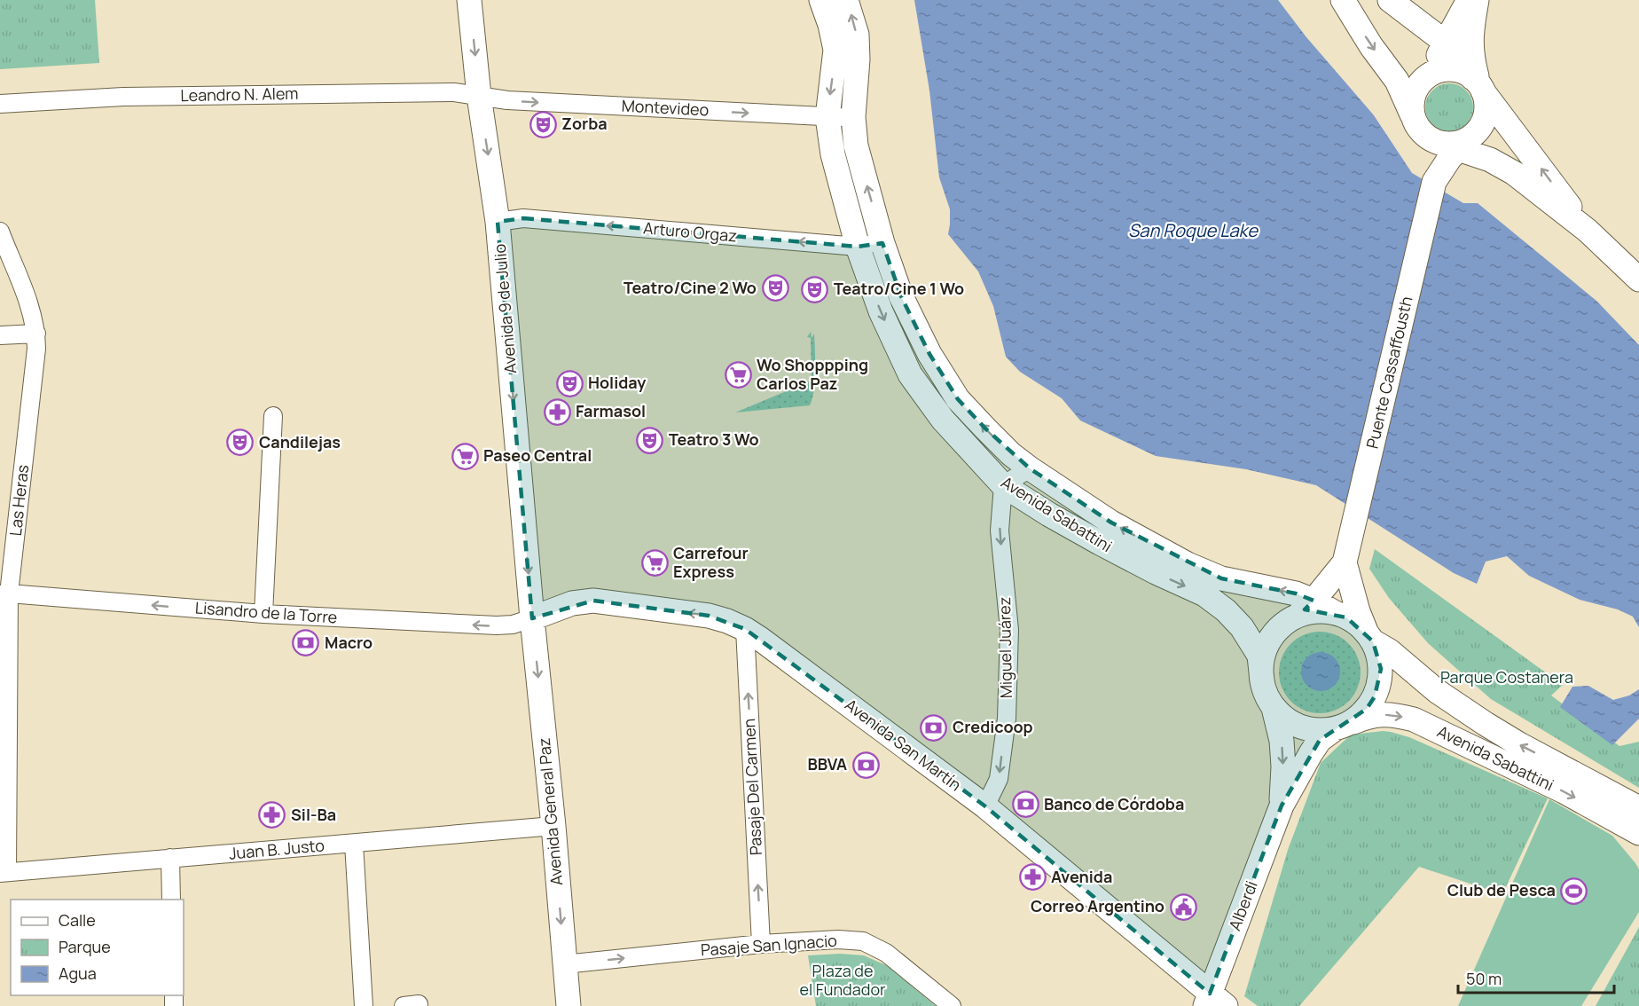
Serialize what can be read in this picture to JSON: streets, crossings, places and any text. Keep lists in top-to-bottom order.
{
  "streets": {
    "main road": [
      "Avenida 9 de Julio",
      "Puente Cassaffousth",
      "Avenida Sabattini",
      "Avenida San Martín",
      "Avenida General Paz",
      "Alberdi"
    ],
    "street": [
      "Leandro N. Alem",
      "Montevideo",
      "Arturo Orgaz",
      "Las Heras",
      "Lisandro de la Torre",
      "Miguel Juárez",
      "Pasaje Del Carmen",
      "Juan B. Justo",
      "Pasaje San Ignacio"
    ]
  },
  "crossings": [
    ["Leandro N. Alem", "Montevideo"],
    ["Leandro N. Alem", "Avenida 9 de Julio"],
    ["Montevideo", "Avenida 9 de Julio"],
    ["Montevideo", "Avenida Sabattini"],
    ["Arturo Orgaz", "Avenida 9 de Julio"],
    ["Arturo Orgaz", "Avenida Sabattini"],
    ["Avenida 9 de Julio", "Lisandro de la Torre"],
    ["Avenida 9 de Julio", "Avenida San Martín"],
    ["Avenida 9 de Julio", "Avenida General Paz"],
    ["Puente Cassaffousth", "Avenida Sabattini"],
    ["Puente Cassaffousth", "Alberdi"],
    ["Las Heras", "Lisandro de la Torre"],
    ["Las Heras", "Juan B. Justo"],
    ["Avenida Sabattini", "Miguel Juárez"],
    ["Avenida Sabattini", "Alberdi"],
    ["Lisandro de la Torre", "Avenida San Martín"],
    ["Lisandro de la Torre", "Avenida General Paz"],
    ["Miguel Juárez", "Avenida San Martín"],
    ["Avenida San Martín", "Pasaje Del Carmen"],
    ["Avenida San Martín", "Avenida General Paz"],
    ["Avenida San Martín", "Alberdi"],
    ["Pasaje Del Carmen", "Pasaje San Ignacio"],
    ["Avenida General Paz", "Juan B. Justo"],
    ["Avenida General Paz", "Pasaje San Ignacio"]
  ],
  "one_way": [
    "Montevideo",
    "Arturo Orgaz",
    "Avenida 9 de Julio",
    "Lisandro de la Torre",
    "Miguel Juárez",
    "Pasaje Del Carmen",
    "Avenida General Paz",
    "Pasaje San Ignacio"
  ],
  "water": ["San Roque Lake"],
  "parks": ["Parque Costanera", "Plaza de el Fundador"],
  "places": {
    "theatre": [
      "Zorba",
      "Teatro/Cine 2 Wo",
      "Teatro/Cine 1 Wo",
      "Holiday",
      "Teatro 3 Wo",
      "Candilejas"
    ],
    "supermarket": ["Wo Shoppping Carlos Paz", "Paseo Central", "Carrefour Express"],
    "pharmacy": ["Farmasol", "Sil-Ba", "Avenida"],
    "bank": [
      "Macro",
      "Credicoop",
      "BBVA",
      "Banco de Córdoba"
    ],
    "sports": ["Club de Pesca"],
    "public building": ["Correo Argentino"]
  },
  "legend": ["Calle", "Parque", "Agua"],
  "scale_bar": "50 m"
}
